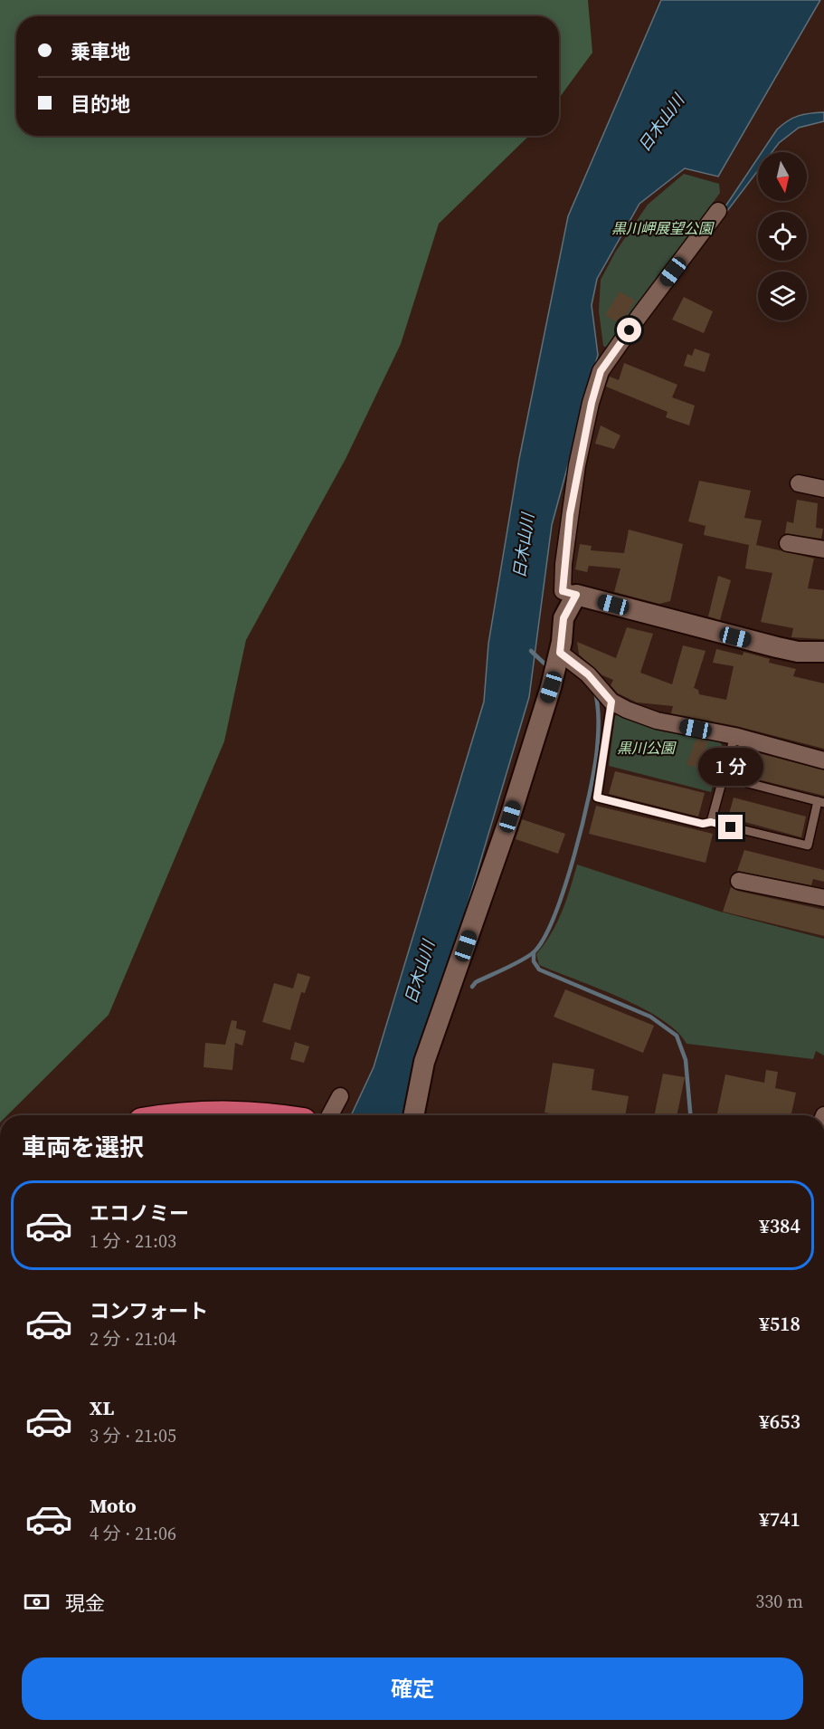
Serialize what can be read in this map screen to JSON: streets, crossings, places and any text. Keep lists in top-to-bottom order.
{
  "water": ["日木山川"],
  "parks": ["黒川岬展望公園", "黒川公園"],
  "north": "bottom",
  "page": {
    "banner": ["乗車地", "目的地"],
    "bubble": "1 分",
    "heading": "車両を選択",
    "list": [
      {
        "name": "エコノミー",
        "note": "1 分 · 21:03",
        "value": "¥384"
      },
      {
        "name": "コンフォート",
        "note": "2 分 · 21:04",
        "value": "¥518"
      },
      {
        "name": "XL",
        "note": "3 分 · 21:05",
        "value": "¥653"
      },
      {
        "name": "Moto",
        "note": "4 分 · 21:06",
        "value": "¥741"
      }
    ],
    "pay": ["現金", "330 m"],
    "buttons": "確定"
  }
}
